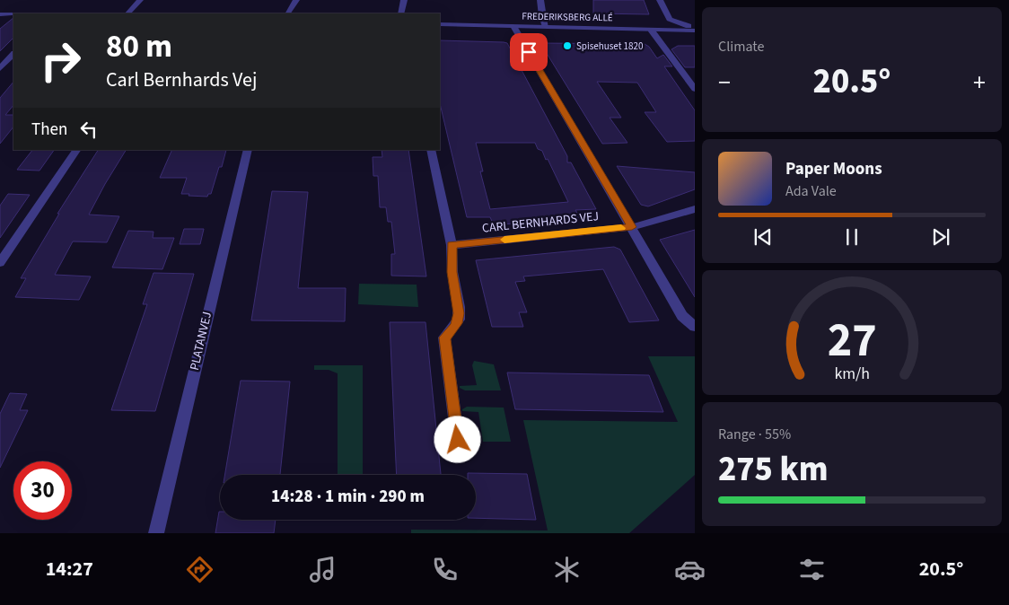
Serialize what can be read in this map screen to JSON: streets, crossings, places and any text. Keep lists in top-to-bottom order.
{
  "streets": {
    "street": ["FREDERIKSBERG ALLÉ", "CARL BERNHARDS VEJ", "PLATANVEJ"]
  },
  "places": ["Spisehuset 1820"],
  "page": {
    "tile": [
      "Climate",
      ["Range · 55%", "275 km"]
    ],
    "turn": ["80 m", "Carl Bernhards Vej"],
    "heat": ["−", "20.5°", "+"],
    "then": "Then",
    "song": ["Paper Moons", "Ada Vale"],
    "limit": "30",
    "trip": "14:28 · 1 min · 290 m",
    "tabs": ["14:27", "20.5°"],
    "gauge": ["27", "km/h"]
  }
}
